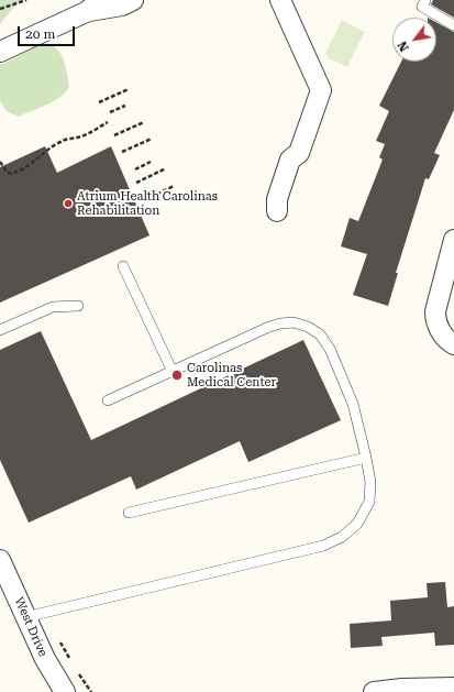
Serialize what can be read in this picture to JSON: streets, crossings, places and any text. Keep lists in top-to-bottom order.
{
  "streets": {
    "street": ["West Drive"]
  },
  "places": ["Atrium Health Carolinas Rehabilitation", "Carolinas Medical Center"],
  "scale_bar": "20 m",
  "north": "bottom left"
}
